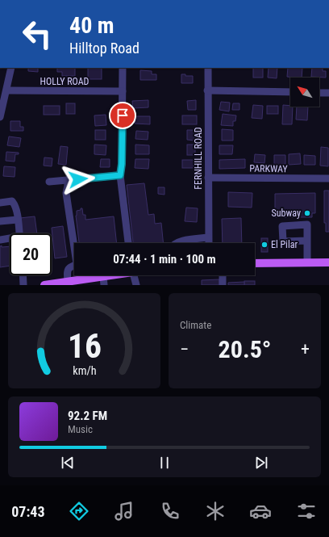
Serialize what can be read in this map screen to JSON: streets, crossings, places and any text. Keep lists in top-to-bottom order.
{
  "streets": {
    "street": ["HOLLY ROAD", "FERNHILL ROAD", "PARKWAY"]
  },
  "crossings": [
    ["FERNHILL ROAD", "PARKWAY"]
  ],
  "places": ["Subway", "El Pilar"],
  "north": "top left",
  "page": {
    "turn": ["40 m", "Hilltop Road"],
    "limit": "20",
    "trip": "07:44 · 1 min · 100 m",
    "tile": "Climate",
    "heat": ["−", "20.5°", "+"],
    "song": ["92.2 FM", "Music"],
    "tabs": "07:43",
    "gauge": ["16", "km/h"]
  }
}
